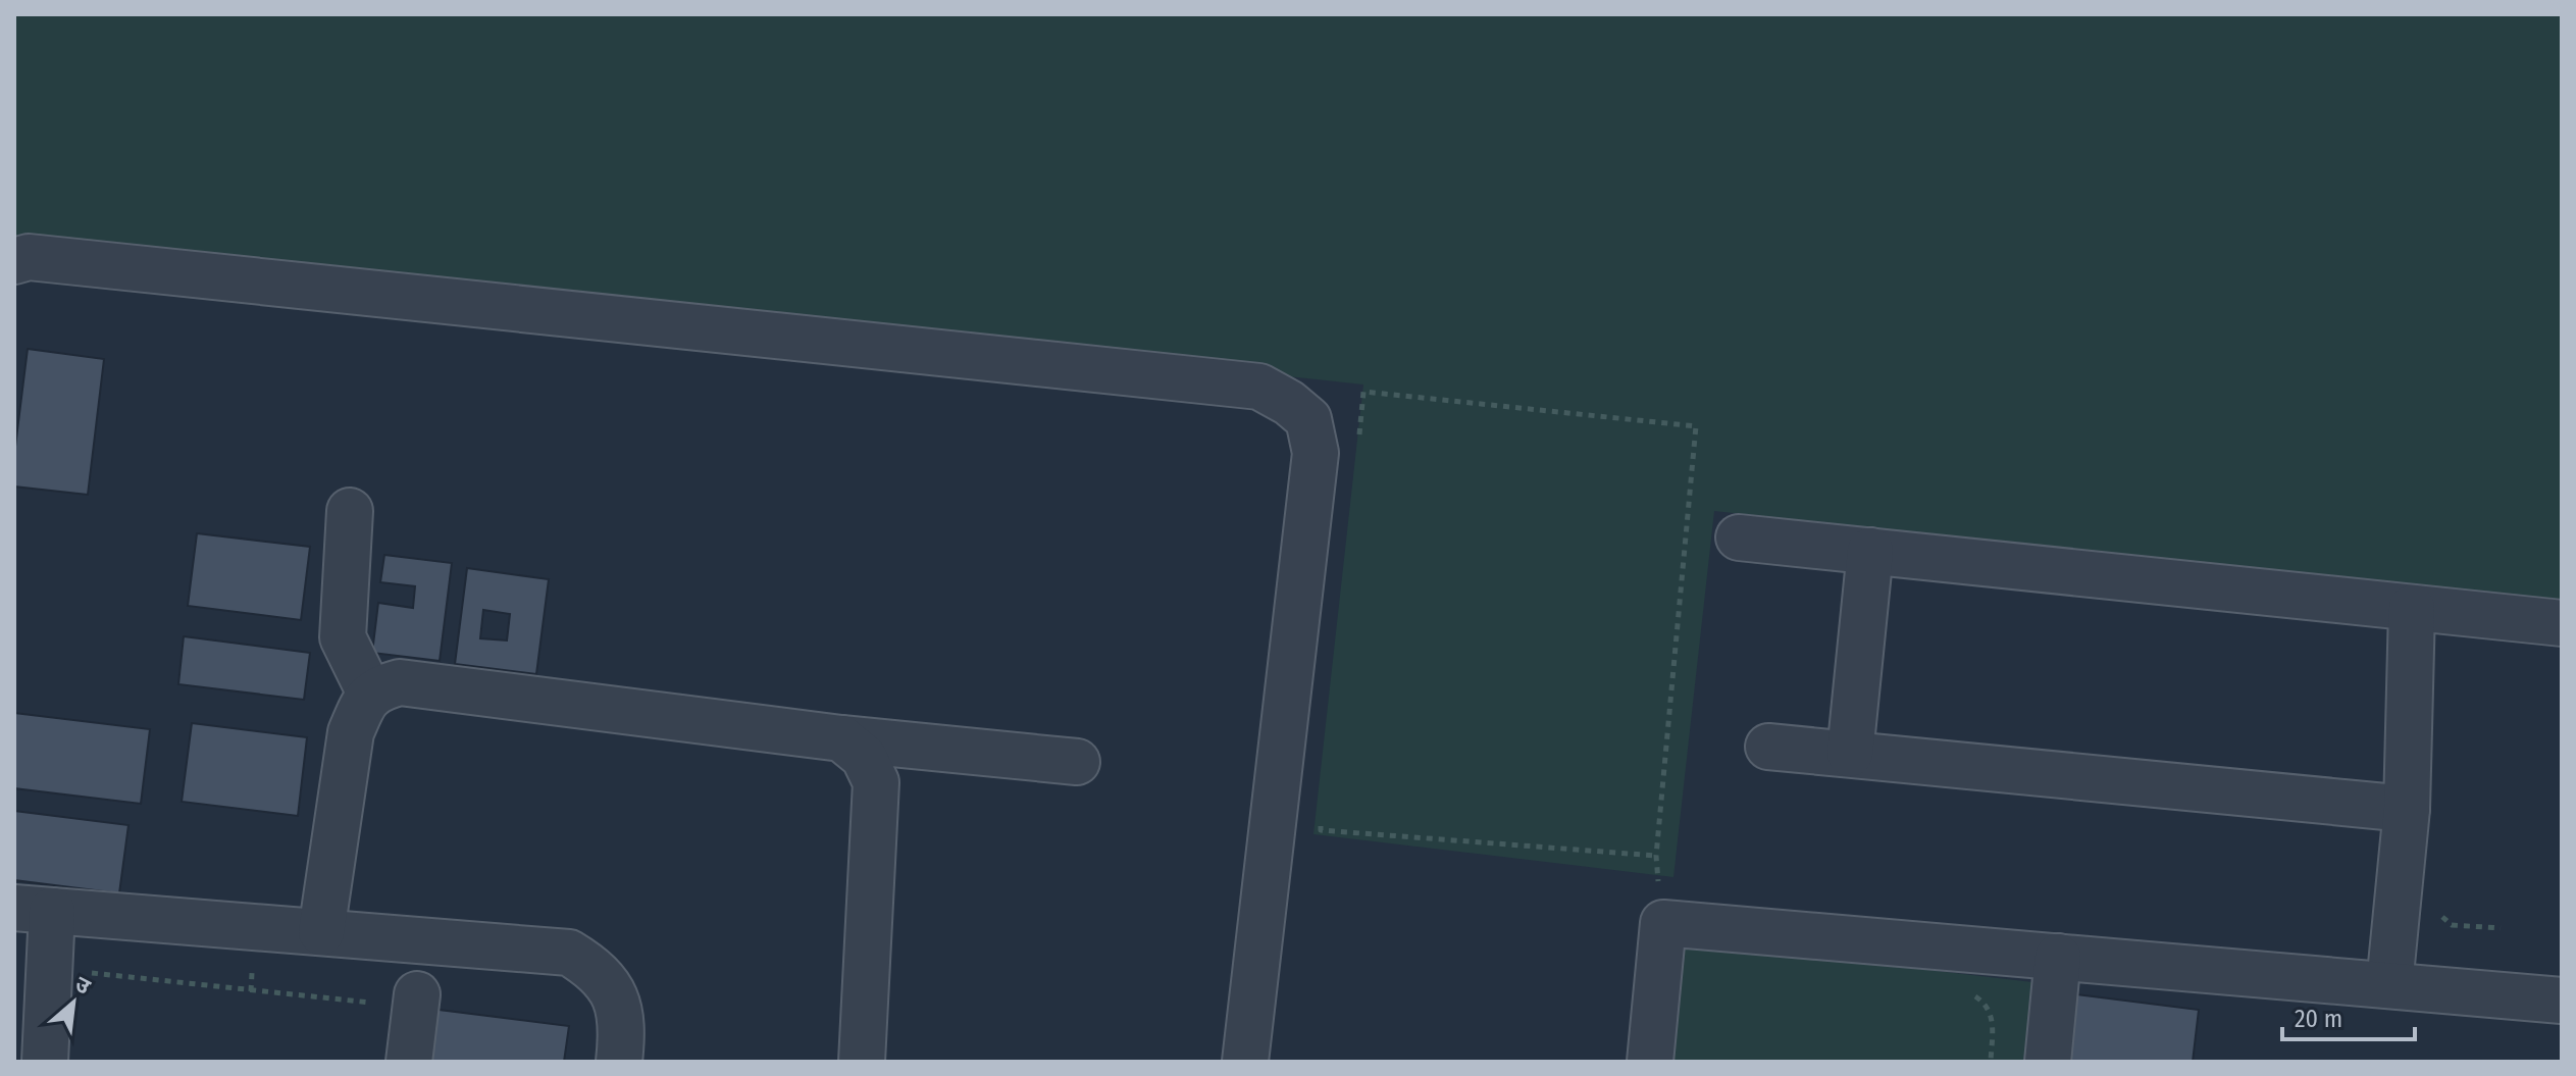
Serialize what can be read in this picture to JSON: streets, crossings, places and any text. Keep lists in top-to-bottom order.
{
  "scale_bar": "20 m",
  "north": "top right"
}
